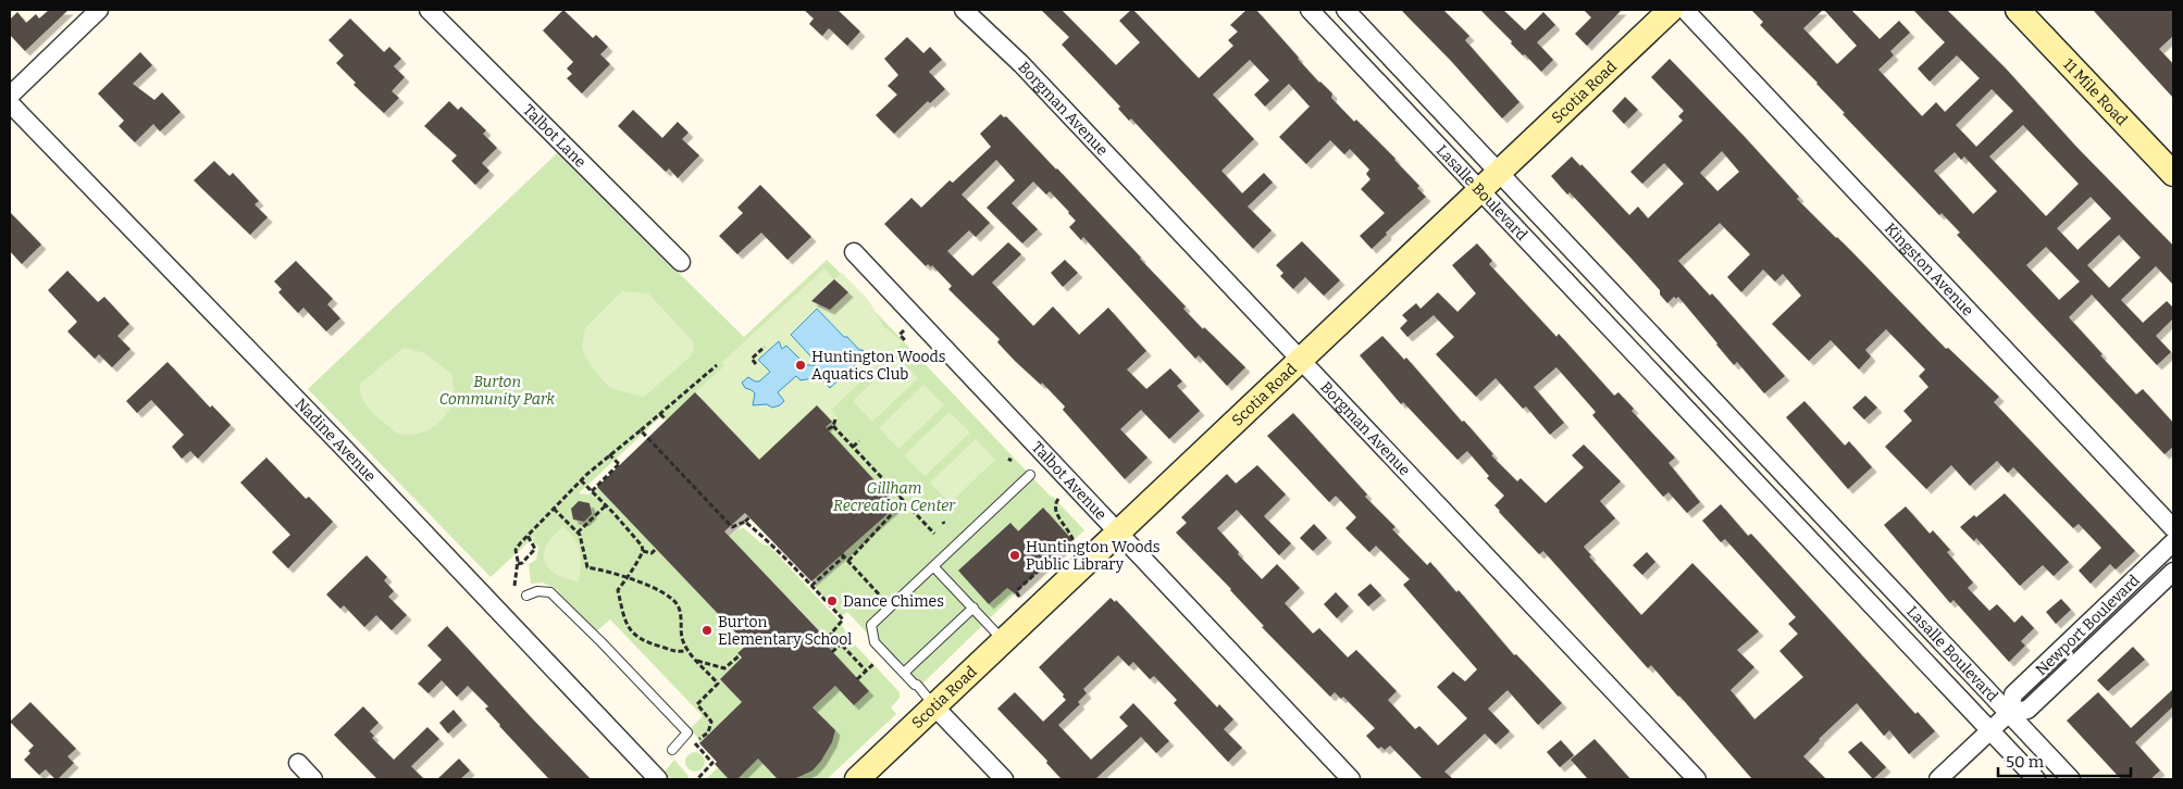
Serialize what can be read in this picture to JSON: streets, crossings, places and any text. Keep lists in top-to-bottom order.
{
  "streets": {
    "street": [
      "Scotia Road",
      "11 Mile Road",
      "Borgman Avenue",
      "Talbot Lane",
      "Lasalle Boulevard",
      "Kingston Avenue",
      "Nadine Avenue",
      "Talbot Avenue",
      "Newport Boulevard"
    ]
  },
  "crossings": [
    ["Scotia Road", "Borgman Avenue"],
    ["Scotia Road", "Lasalle Boulevard"],
    ["Scotia Road", "Talbot Avenue"],
    ["Lasalle Boulevard", "Newport Boulevard"]
  ],
  "parks": ["Burton Community Park", "Gillham Recreation Center"],
  "places": [
    "Huntington Woods Aquatics Club",
    "Huntington Woods Public Library",
    "Dance Chimes",
    "Burton Elementary School"
  ],
  "scale_bar": "50 m"
}
